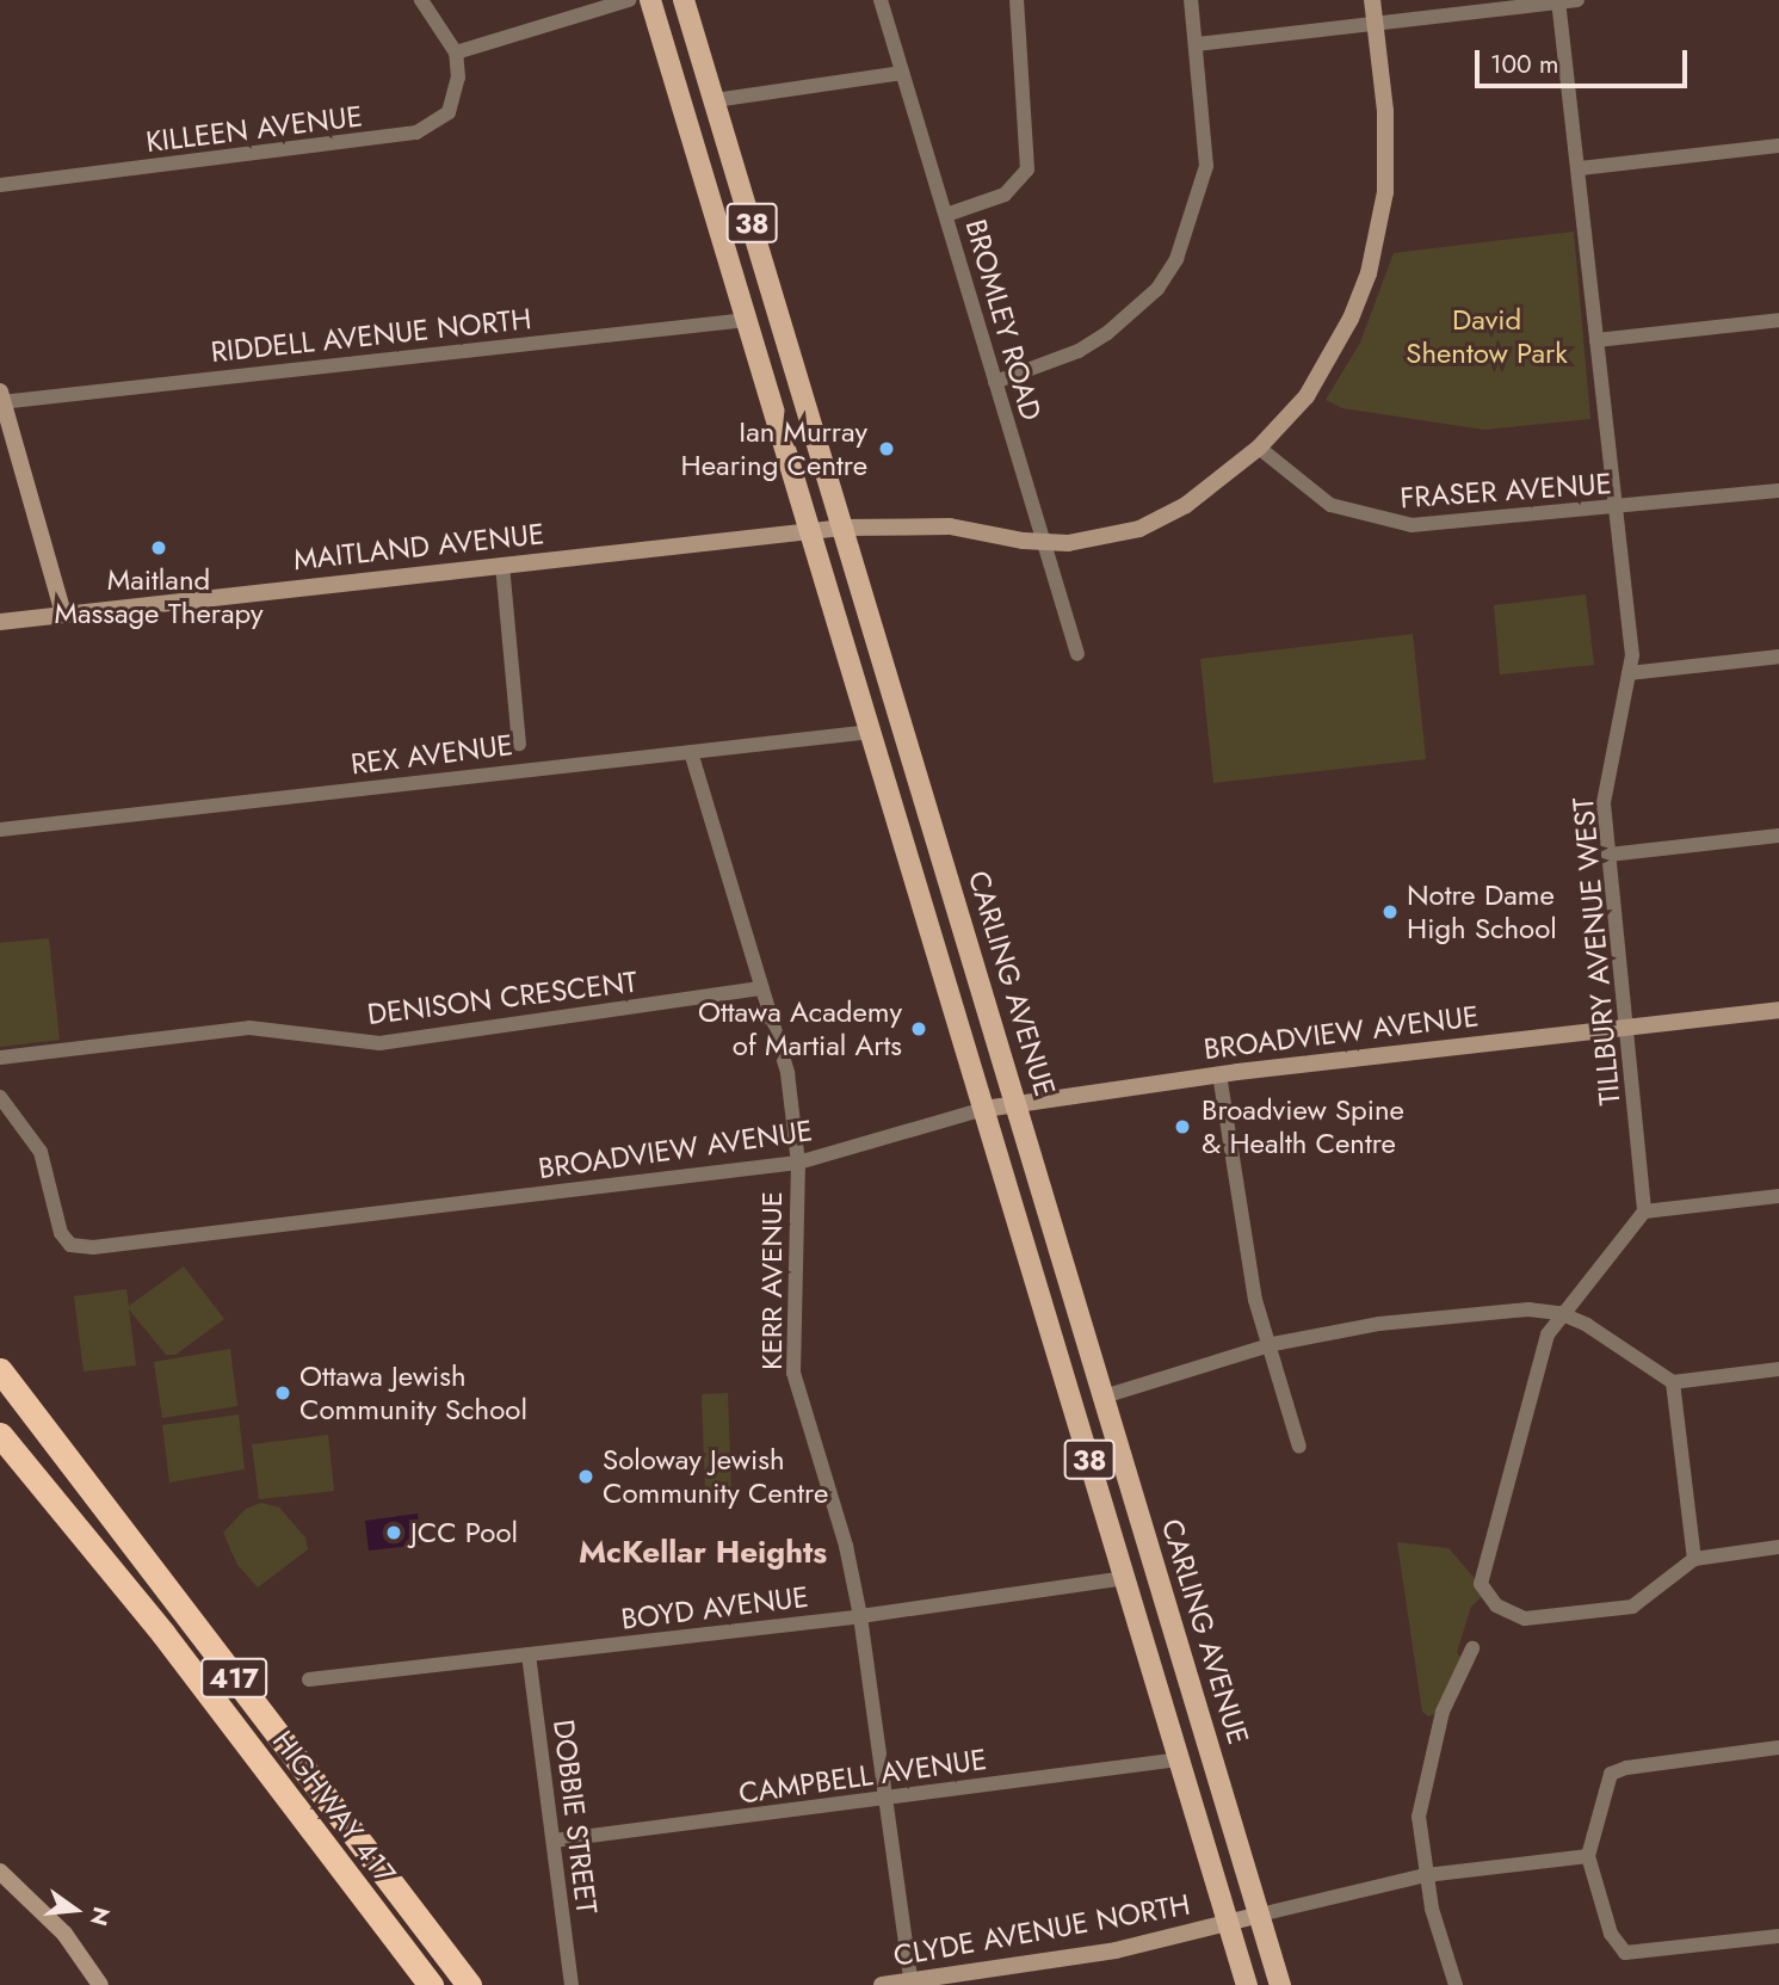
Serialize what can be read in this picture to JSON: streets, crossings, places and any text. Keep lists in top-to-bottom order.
{
  "streets": {
    "highway": ["417", "HIGHWAY 417"],
    "main road": ["38", "CARLING AVENUE"],
    "street": [
      "KILLEEN AVENUE",
      "BROMLEY ROAD",
      "RIDDELL AVENUE NORTH",
      "FRASER AVENUE",
      "MAITLAND AVENUE",
      "REX AVENUE",
      "TILLBURY AVENUE WEST",
      "DENISON CRESCENT",
      "BROADVIEW AVENUE",
      "KERR AVENUE",
      "BOYD AVENUE",
      "CAMPBELL AVENUE",
      "DOBBIE STREET",
      "CLYDE AVENUE NORTH"
    ]
  },
  "crossings": [
    ["38", "RIDDELL AVENUE NORTH"],
    ["38", "MAITLAND AVENUE"],
    ["38", "REX AVENUE"],
    ["38", "BROADVIEW AVENUE"],
    ["38", "BOYD AVENUE"],
    ["38", "CAMPBELL AVENUE"],
    ["38", "CLYDE AVENUE NORTH"],
    ["BROMLEY ROAD", "MAITLAND AVENUE"],
    ["FRASER AVENUE", "MAITLAND AVENUE"],
    ["FRASER AVENUE", "TILLBURY AVENUE WEST"],
    ["MAITLAND AVENUE", "CARLING AVENUE"],
    ["REX AVENUE", "KERR AVENUE"],
    ["TILLBURY AVENUE WEST", "BROADVIEW AVENUE"],
    ["CARLING AVENUE", "BROADVIEW AVENUE"],
    ["CARLING AVENUE", "CLYDE AVENUE NORTH"],
    ["DENISON CRESCENT", "KERR AVENUE"],
    ["BROADVIEW AVENUE", "KERR AVENUE"],
    ["KERR AVENUE", "BOYD AVENUE"],
    ["KERR AVENUE", "CAMPBELL AVENUE"],
    ["KERR AVENUE", "CLYDE AVENUE NORTH"],
    ["BOYD AVENUE", "DOBBIE STREET"],
    ["CAMPBELL AVENUE", "DOBBIE STREET"]
  ],
  "districts": ["McKellar Heights"],
  "parks": ["David Shentow Park"],
  "places": [
    "Ian Murray Hearing Centre",
    "Maitland Massage Therapy",
    "Notre Dame High School",
    "Ottawa Academy of Martial Arts",
    "Broadview Spine & Health Centre",
    "Ottawa Jewish Community School",
    "Soloway Jewish Community Centre",
    "JCC Pool"
  ],
  "scale_bar": "100 m",
  "north": "right"
}
